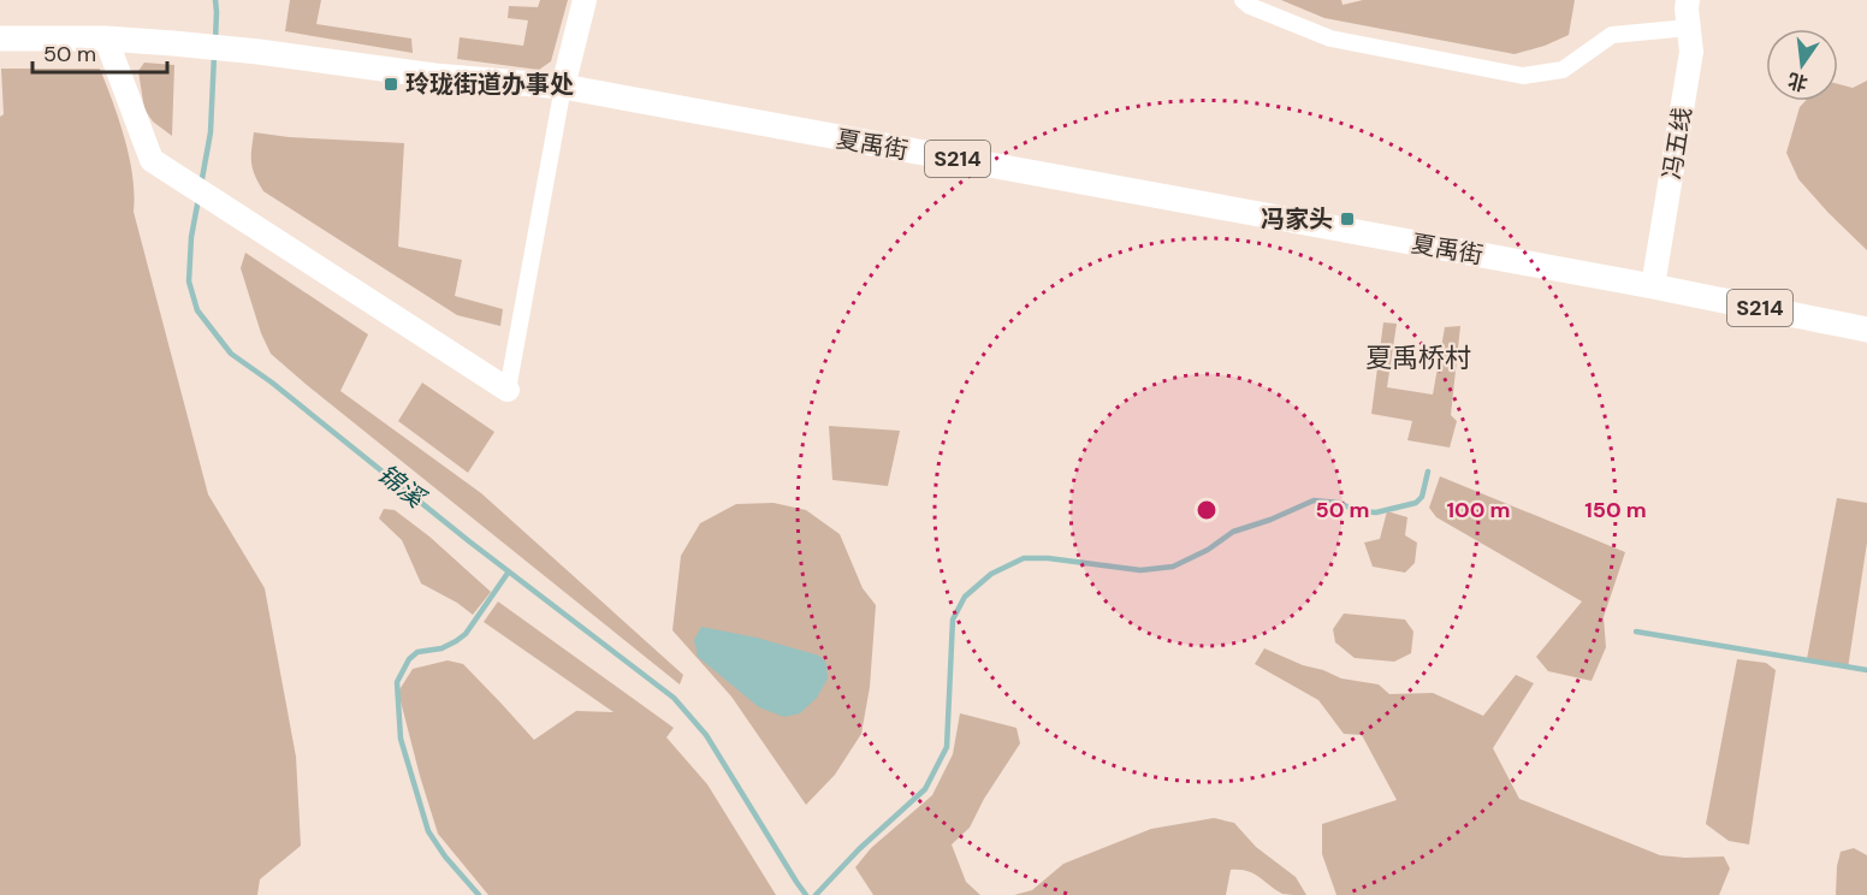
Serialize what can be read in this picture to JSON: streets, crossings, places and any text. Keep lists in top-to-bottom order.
{
  "streets": {
    "main road": ["夏禹街", "S214"],
    "street": ["冯五线"]
  },
  "crossings": [
    ["冯五线", "夏禹街"],
    ["冯五线", "S214"],
    ["夏禹街", "S214"]
  ],
  "districts": ["夏禹桥村"],
  "water": ["锦溪"],
  "places": {
    "transit": ["玲珑街道办事处", "冯家头"]
  },
  "scale_bar": "50 m",
  "north": "bottom",
  "rings": ["50 m", "100 m", "150 m"]
}
